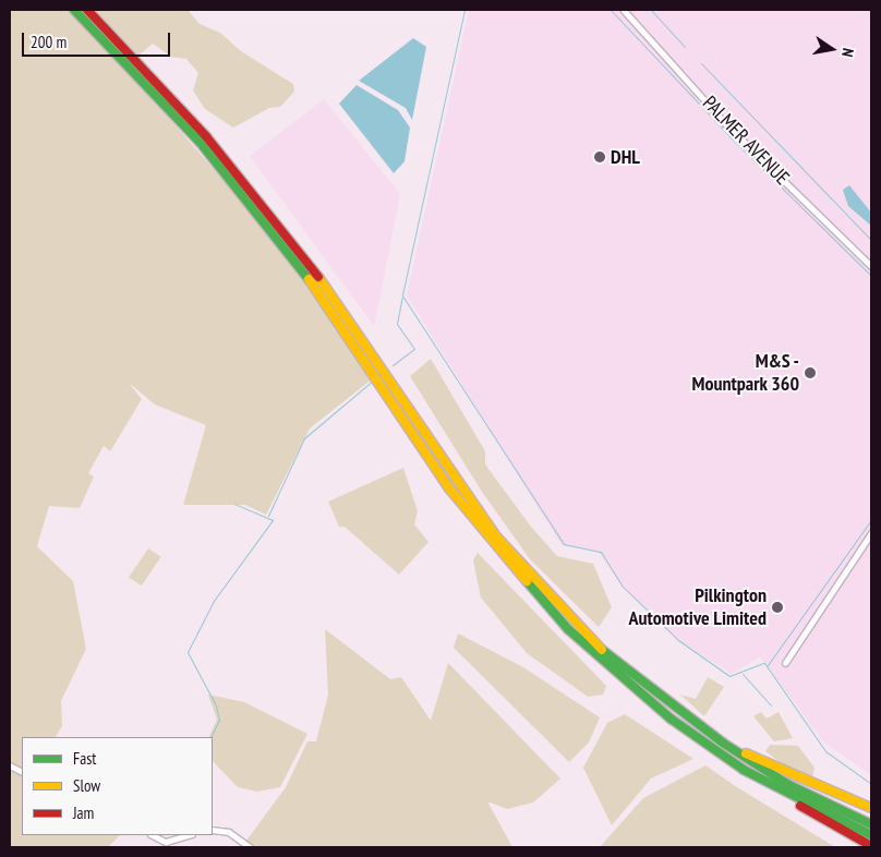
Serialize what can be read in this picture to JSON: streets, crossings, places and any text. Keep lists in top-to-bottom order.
{
  "streets": {
    "street": ["PALMER AVENUE"]
  },
  "places": ["DHL", "M&S - Mountpark 360", "Pilkington Automotive Limited"],
  "legend": ["Fast", "Slow", "Jam"],
  "scale_bar": "200 m",
  "north": "right"
}
